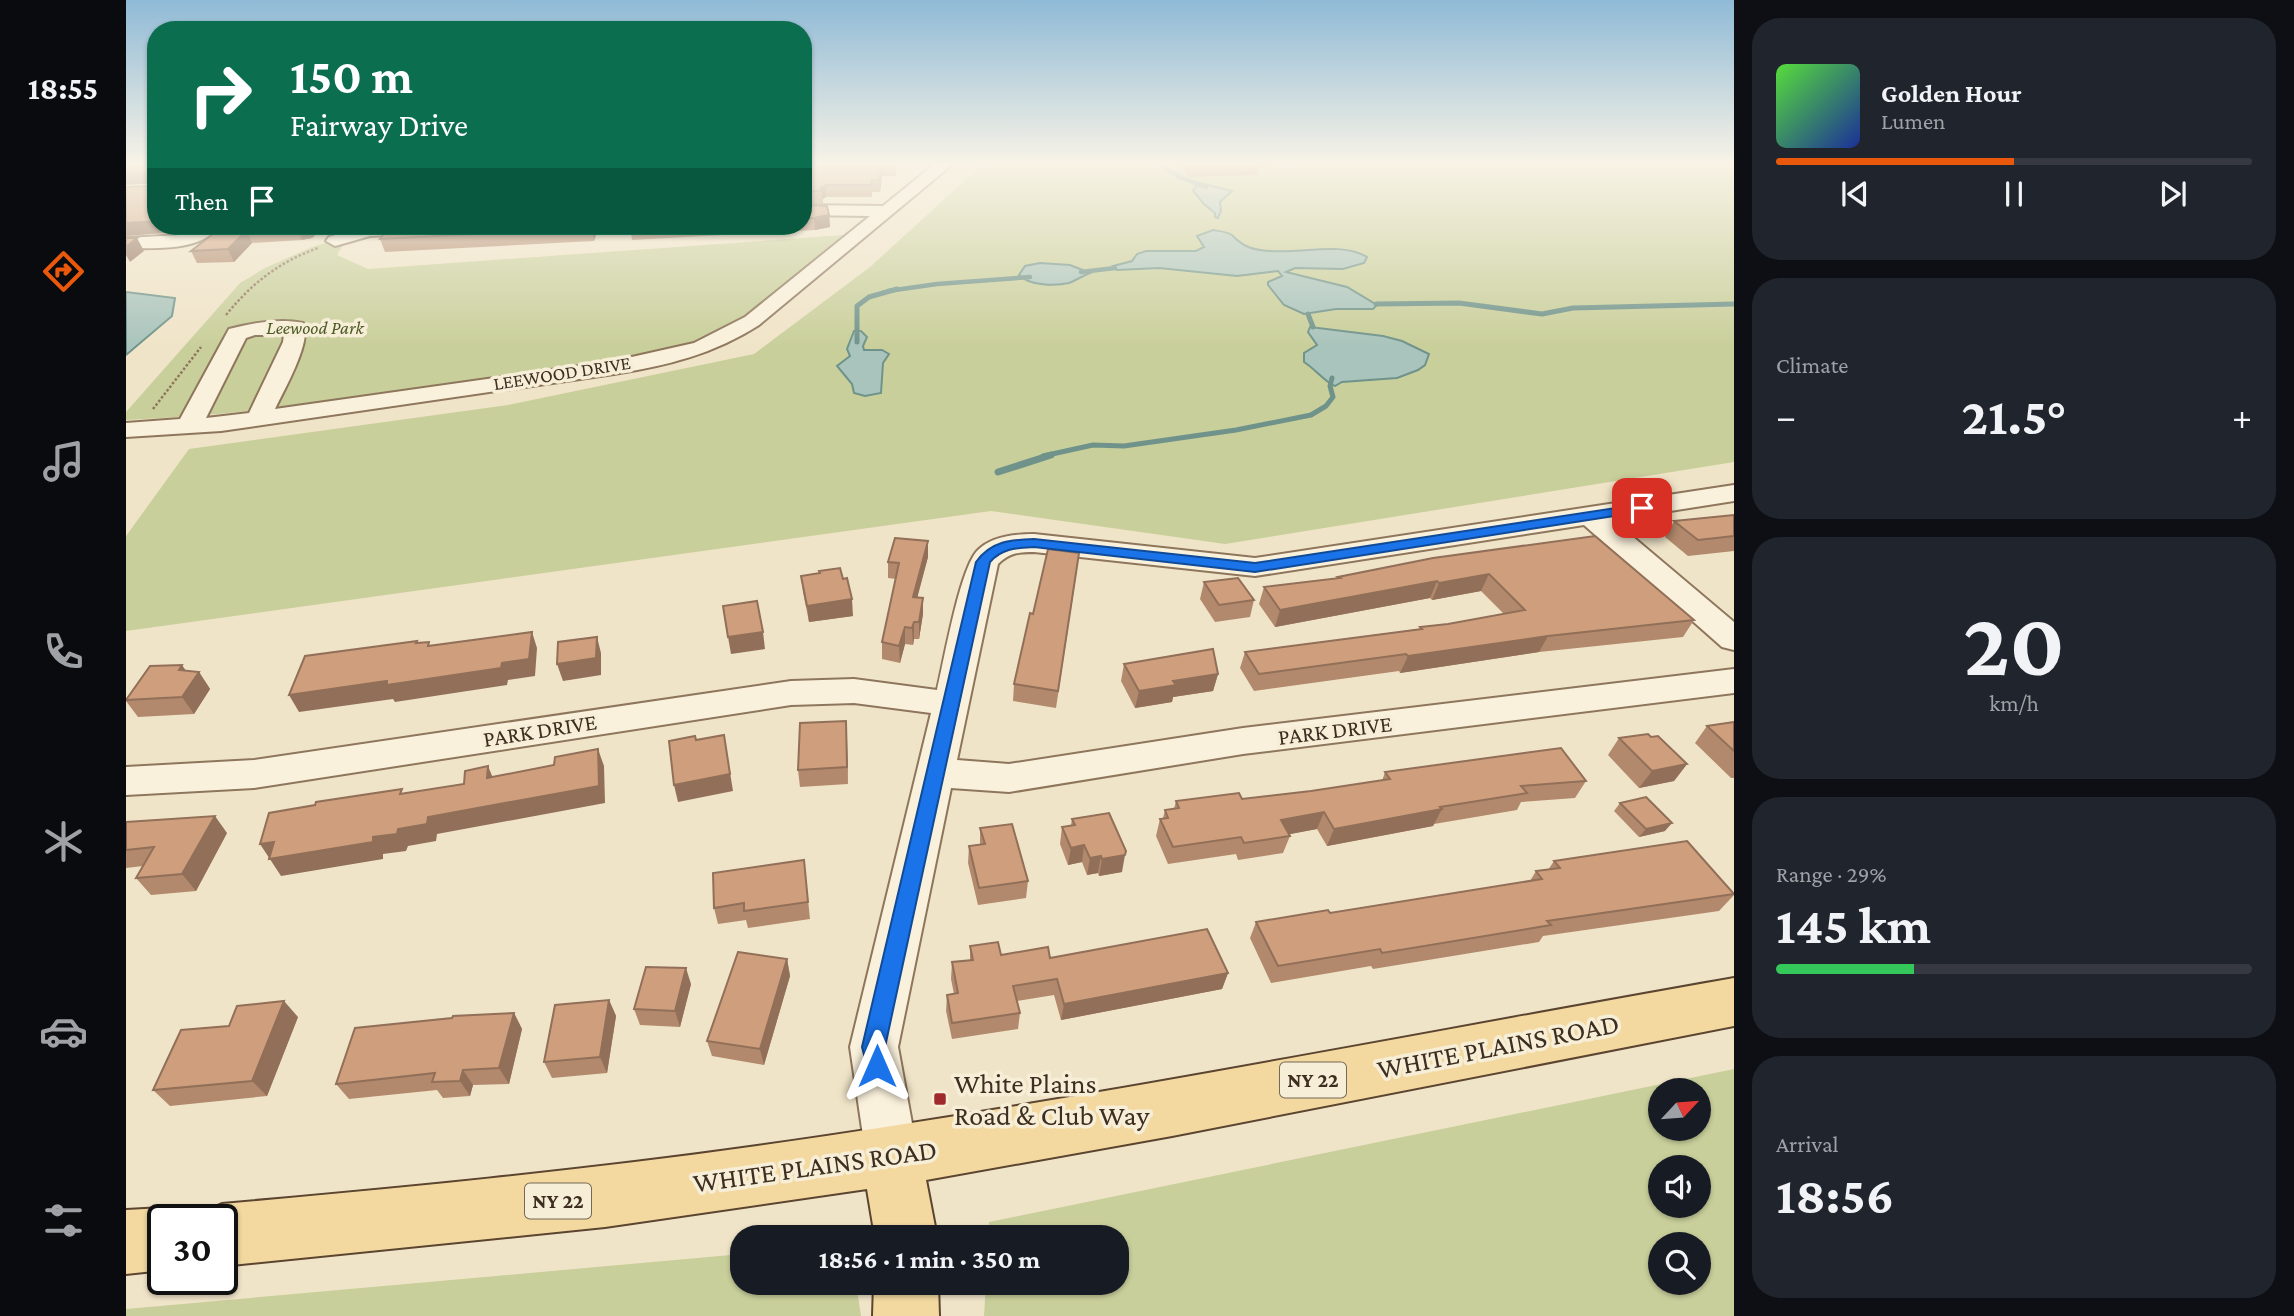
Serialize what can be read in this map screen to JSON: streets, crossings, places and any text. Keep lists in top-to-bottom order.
{
  "streets": {
    "main road": ["WHITE PLAINS ROAD", "NY 22"],
    "street": ["LEEWOOD DRIVE", "PARK DRIVE"]
  },
  "parks": ["Leewood Park"],
  "places": {
    "transit": ["White Plains Road & Club Way"]
  },
  "north": "top right",
  "page": {
    "tabs": "18:55",
    "turn": ["150 m", "Fairway Drive"],
    "song": ["Golden Hour", "Lumen"],
    "then": "Then",
    "tile": [
      "Climate",
      ["20", "km/h"],
      ["Range · 29%", "145 km"],
      ["Arrival", "18:56"]
    ],
    "heat": ["−", "21.5°", "+"],
    "limit": "30",
    "trip": "18:56 · 1 min · 350 m"
  }
}
